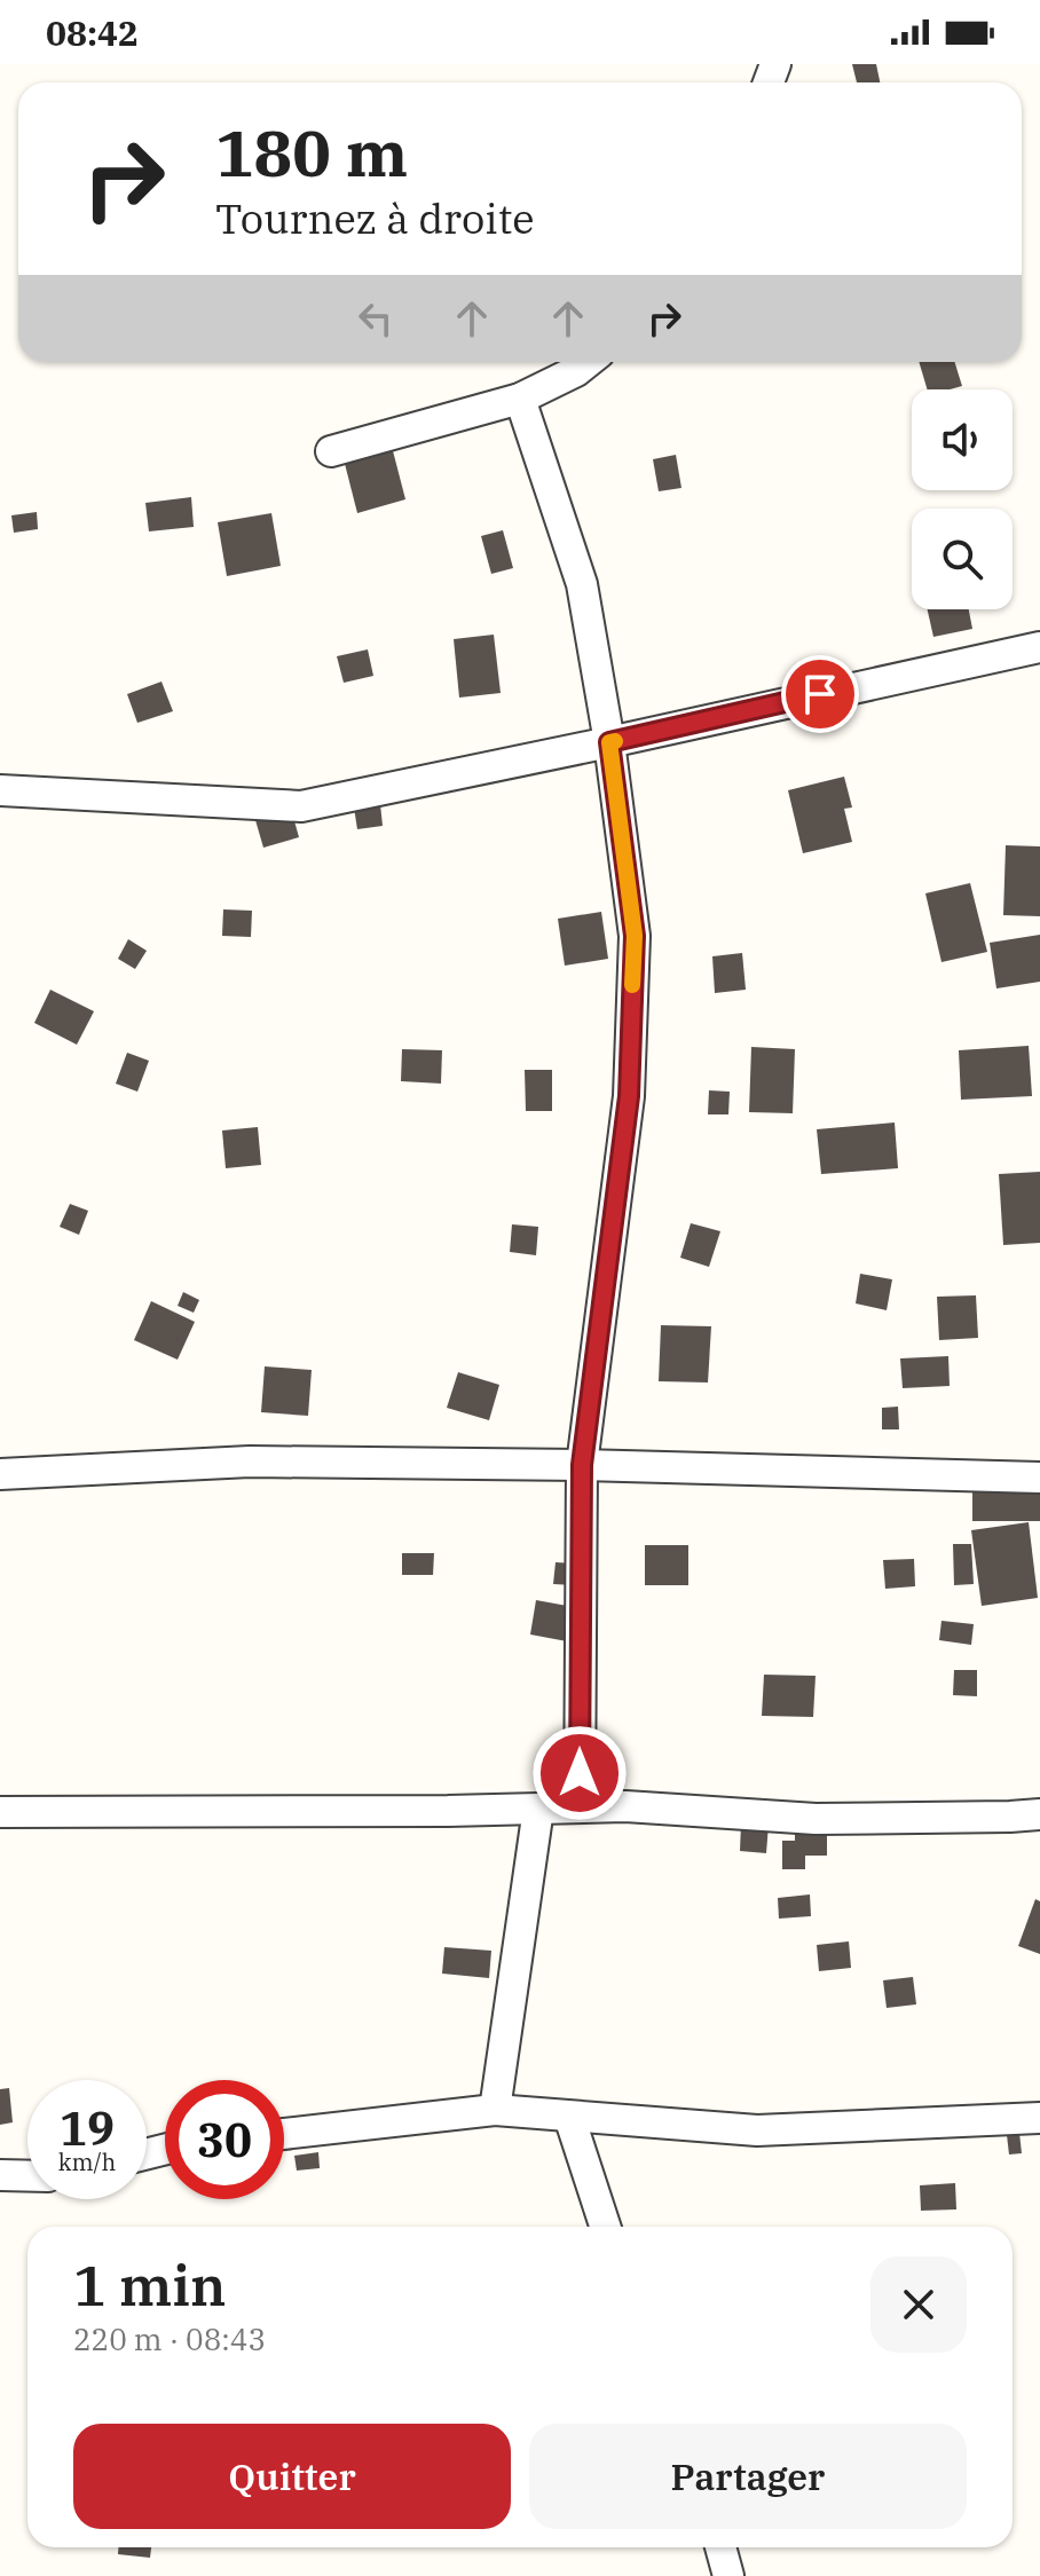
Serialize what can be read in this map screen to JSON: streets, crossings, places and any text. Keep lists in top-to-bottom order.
{
  "page": {
    "status": "08:42",
    "turn": ["180 m", "Tournez à droite"],
    "speed": "19 km/h",
    "limit": "30",
    "heading": ["1 min", "220 m · 08:43"],
    "buttons": ["Quitter", "Partager"]
  }
}
